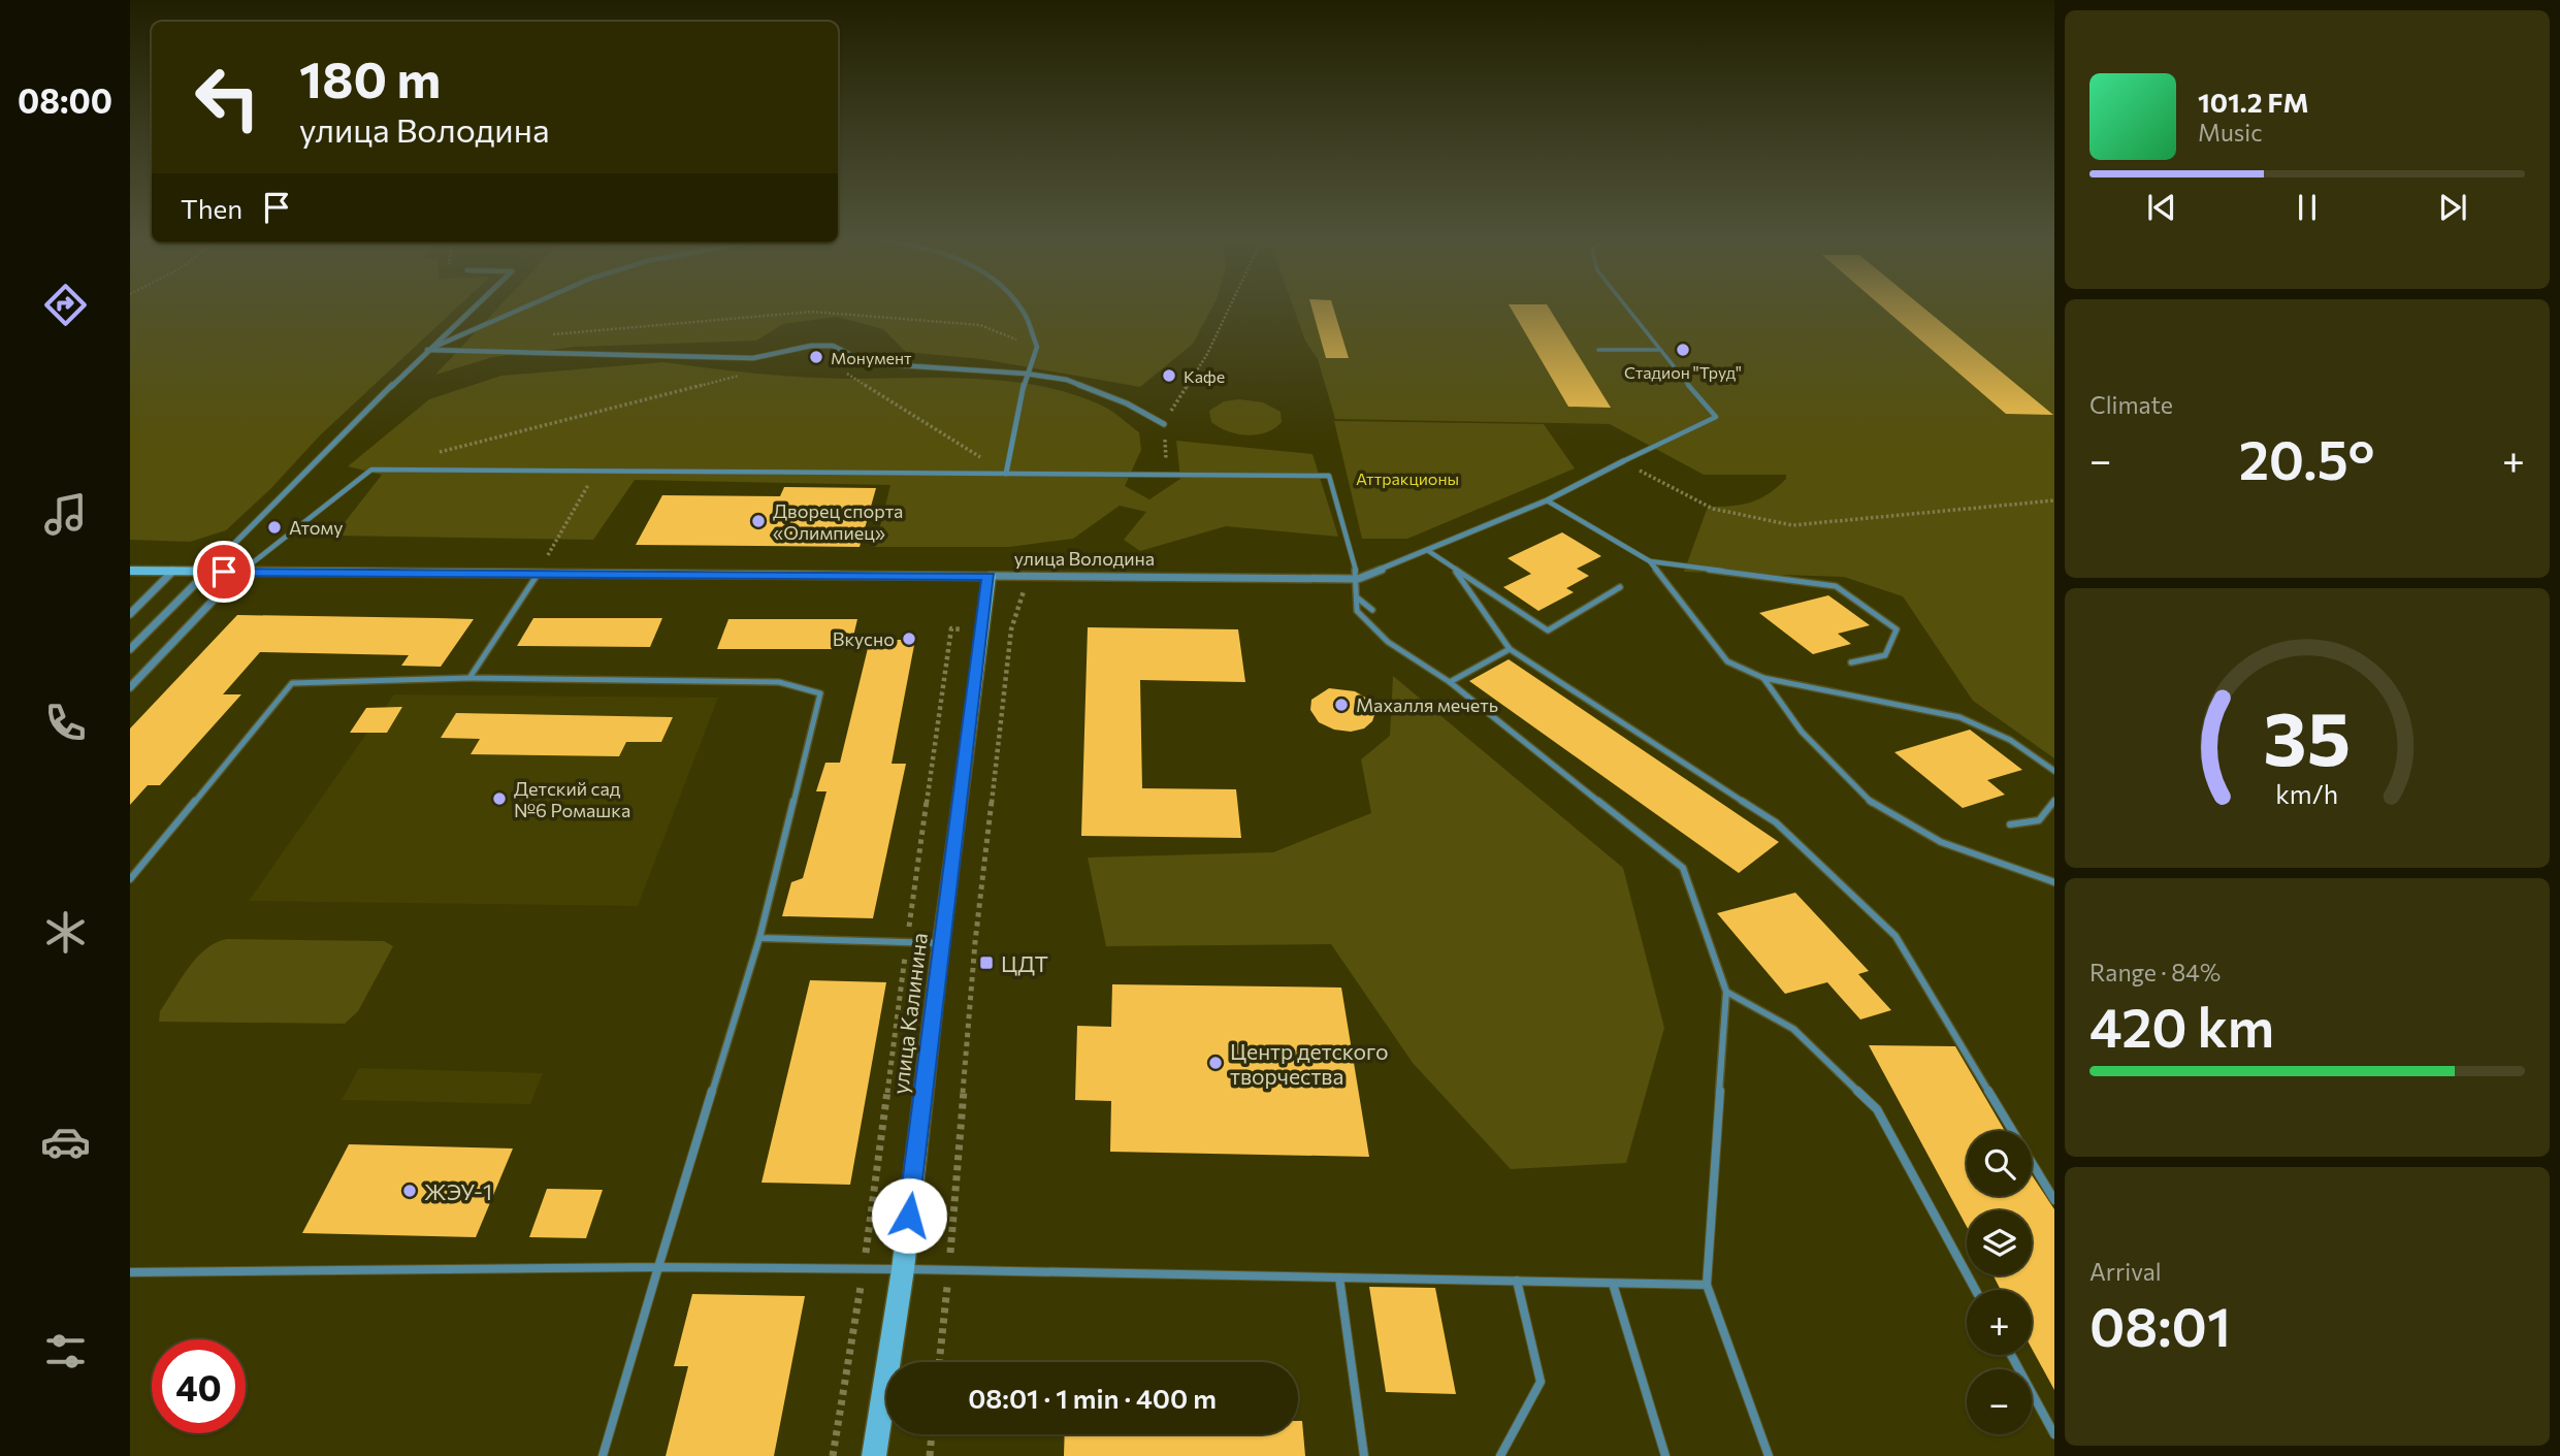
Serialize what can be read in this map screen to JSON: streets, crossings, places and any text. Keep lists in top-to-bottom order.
{
  "streets": {
    "street": ["улица Володина", "улица Калинина"]
  },
  "crossings": [
    ["улица Володина", "улица Калинина"]
  ],
  "parks": ["Аттракционы"],
  "places": {
    "other": [
      "Стадион \"Труд\"",
      "Монумент",
      "Кафе",
      "Дворец спорта «Олимпиец»",
      "Атому",
      "Вкусно",
      "Махалля мечеть",
      "Детский сад №6 Ромашка",
      "Центр детского творчества",
      "ЖЭУ-1"
    ],
    "transit": ["ЦДТ"]
  },
  "page": {
    "tabs": "08:00",
    "turn": ["180 m", "улица Володина"],
    "song": ["101.2 FM", "Music"],
    "then": "Then",
    "tile": [
      "Climate",
      ["Range · 84%", "420 km"],
      ["Arrival", "08:01"]
    ],
    "heat": ["−", "20.5°", "+"],
    "map_buttons": ["+", "−"],
    "limit": "40",
    "trip": "08:01 · 1 min · 400 m",
    "gauge": ["35", "km/h"]
  }
}
